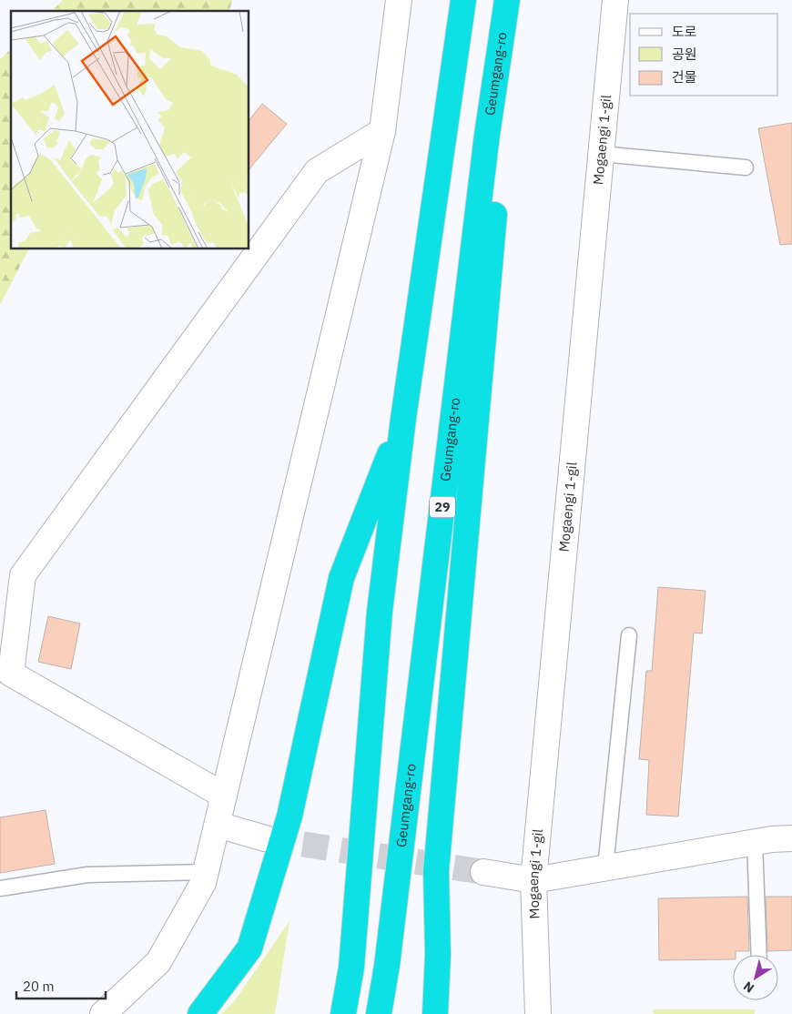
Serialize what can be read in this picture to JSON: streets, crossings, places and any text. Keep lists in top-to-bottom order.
{
  "streets": {
    "highway": ["Geumgang-ro", "29"],
    "street": ["Mogaengi 1-gil"]
  },
  "legend": ["도로", "공원", "건물"],
  "scale_bar": "20 m",
  "north": "bottom left"
}
